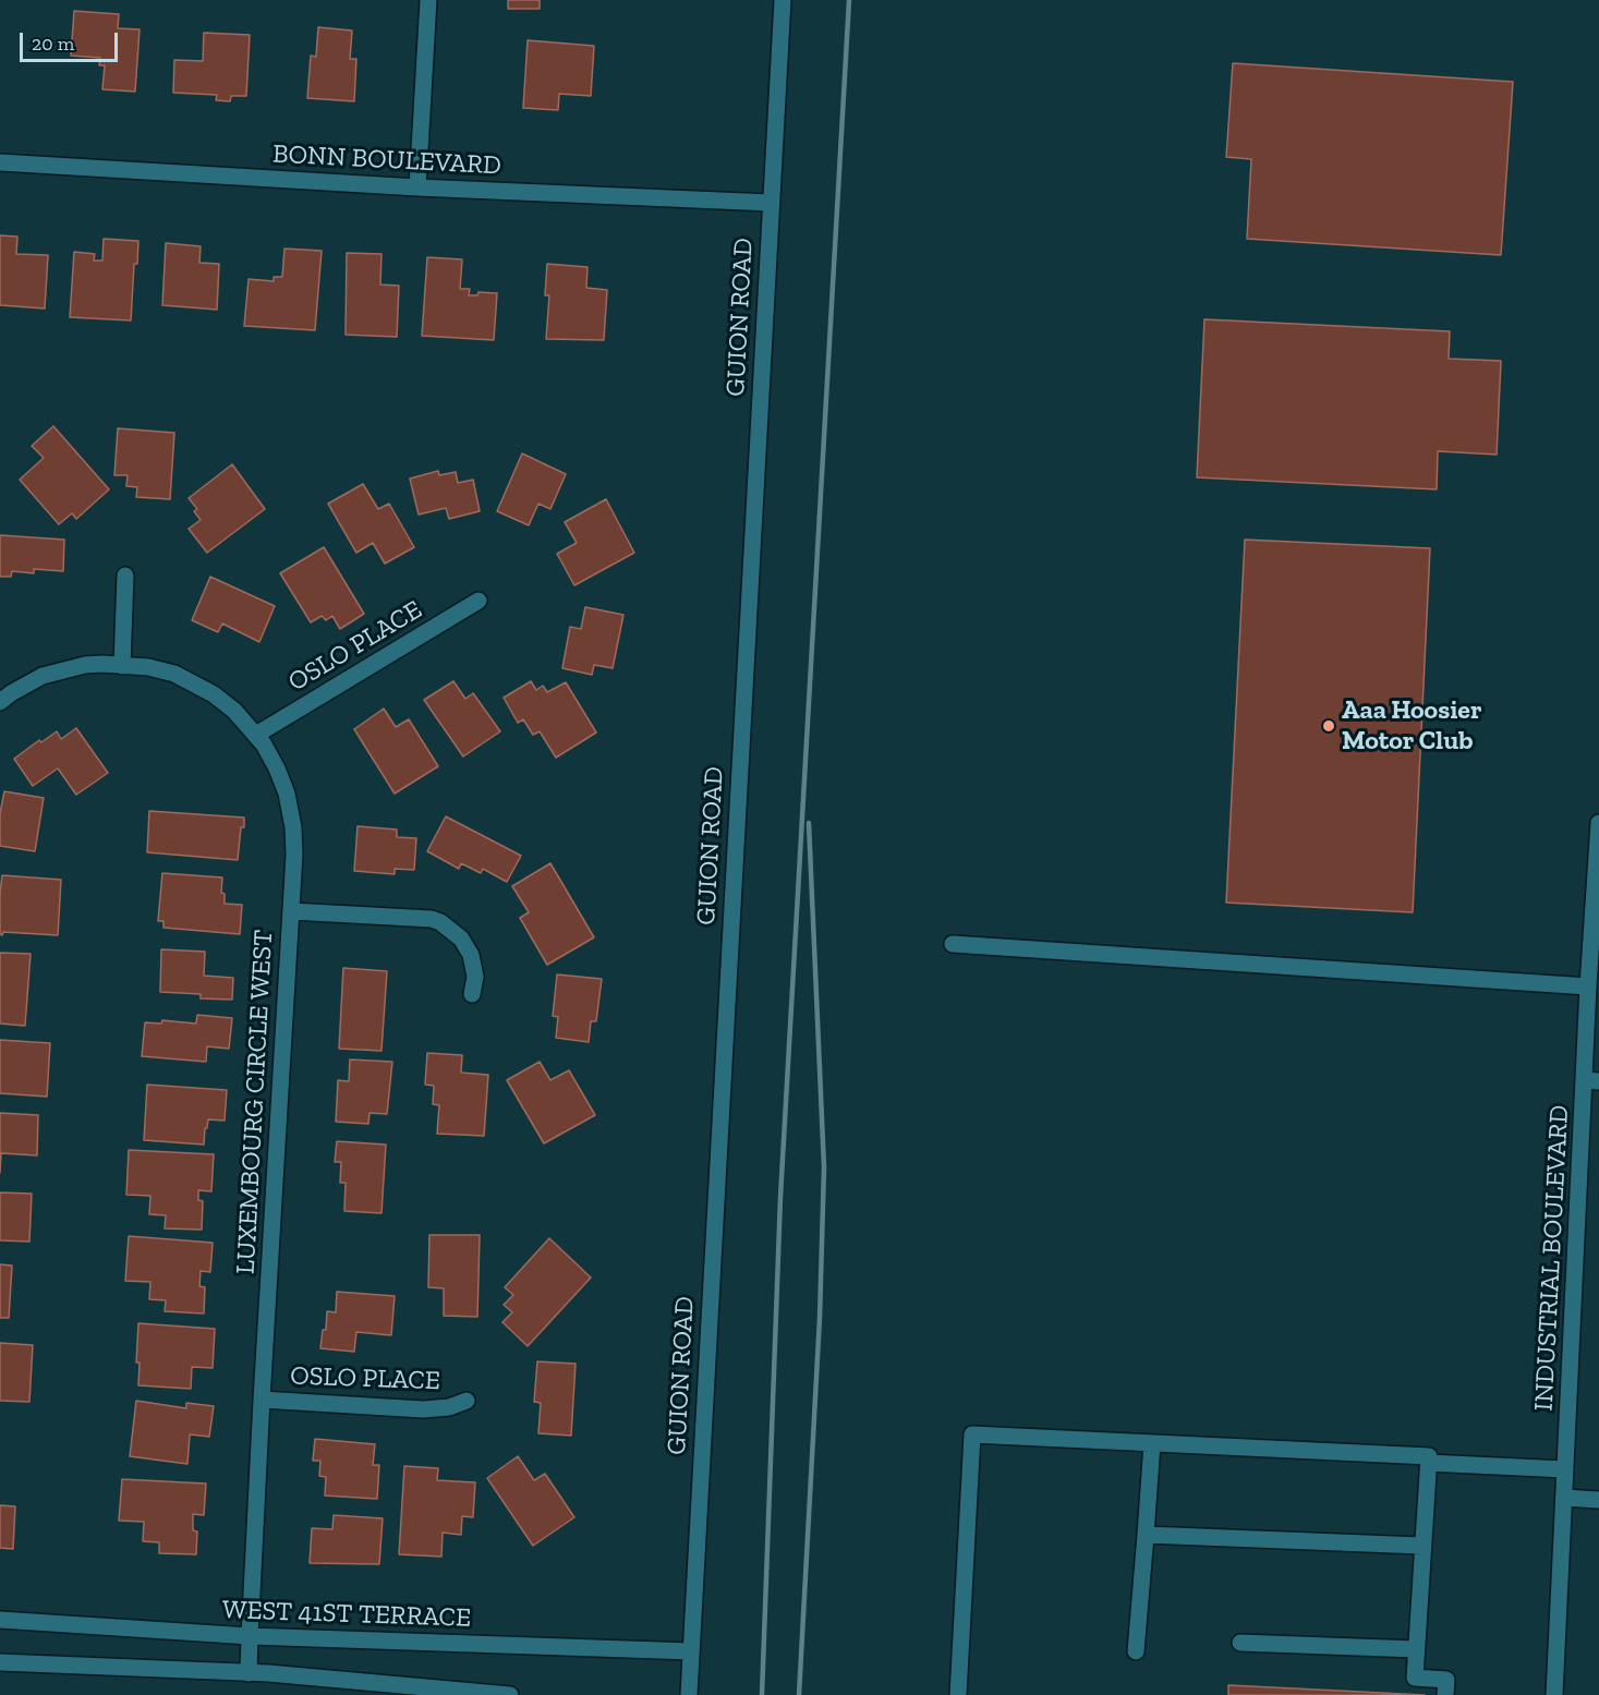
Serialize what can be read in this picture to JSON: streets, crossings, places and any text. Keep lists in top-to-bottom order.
{
  "streets": {
    "street": [
      "BONN BOULEVARD",
      "GUION ROAD",
      "OSLO PLACE",
      "LUXEMBOURG CIRCLE WEST",
      "INDUSTRIAL BOULEVARD",
      "WEST 41ST TERRACE"
    ]
  },
  "crossings": [
    ["BONN BOULEVARD", "GUION ROAD"],
    ["GUION ROAD", "WEST 41ST TERRACE"],
    ["OSLO PLACE", "LUXEMBOURG CIRCLE WEST"],
    ["LUXEMBOURG CIRCLE WEST", "WEST 41ST TERRACE"]
  ],
  "places": ["Aaa Hoosier Motor Club"],
  "scale_bar": "20 m"
}
